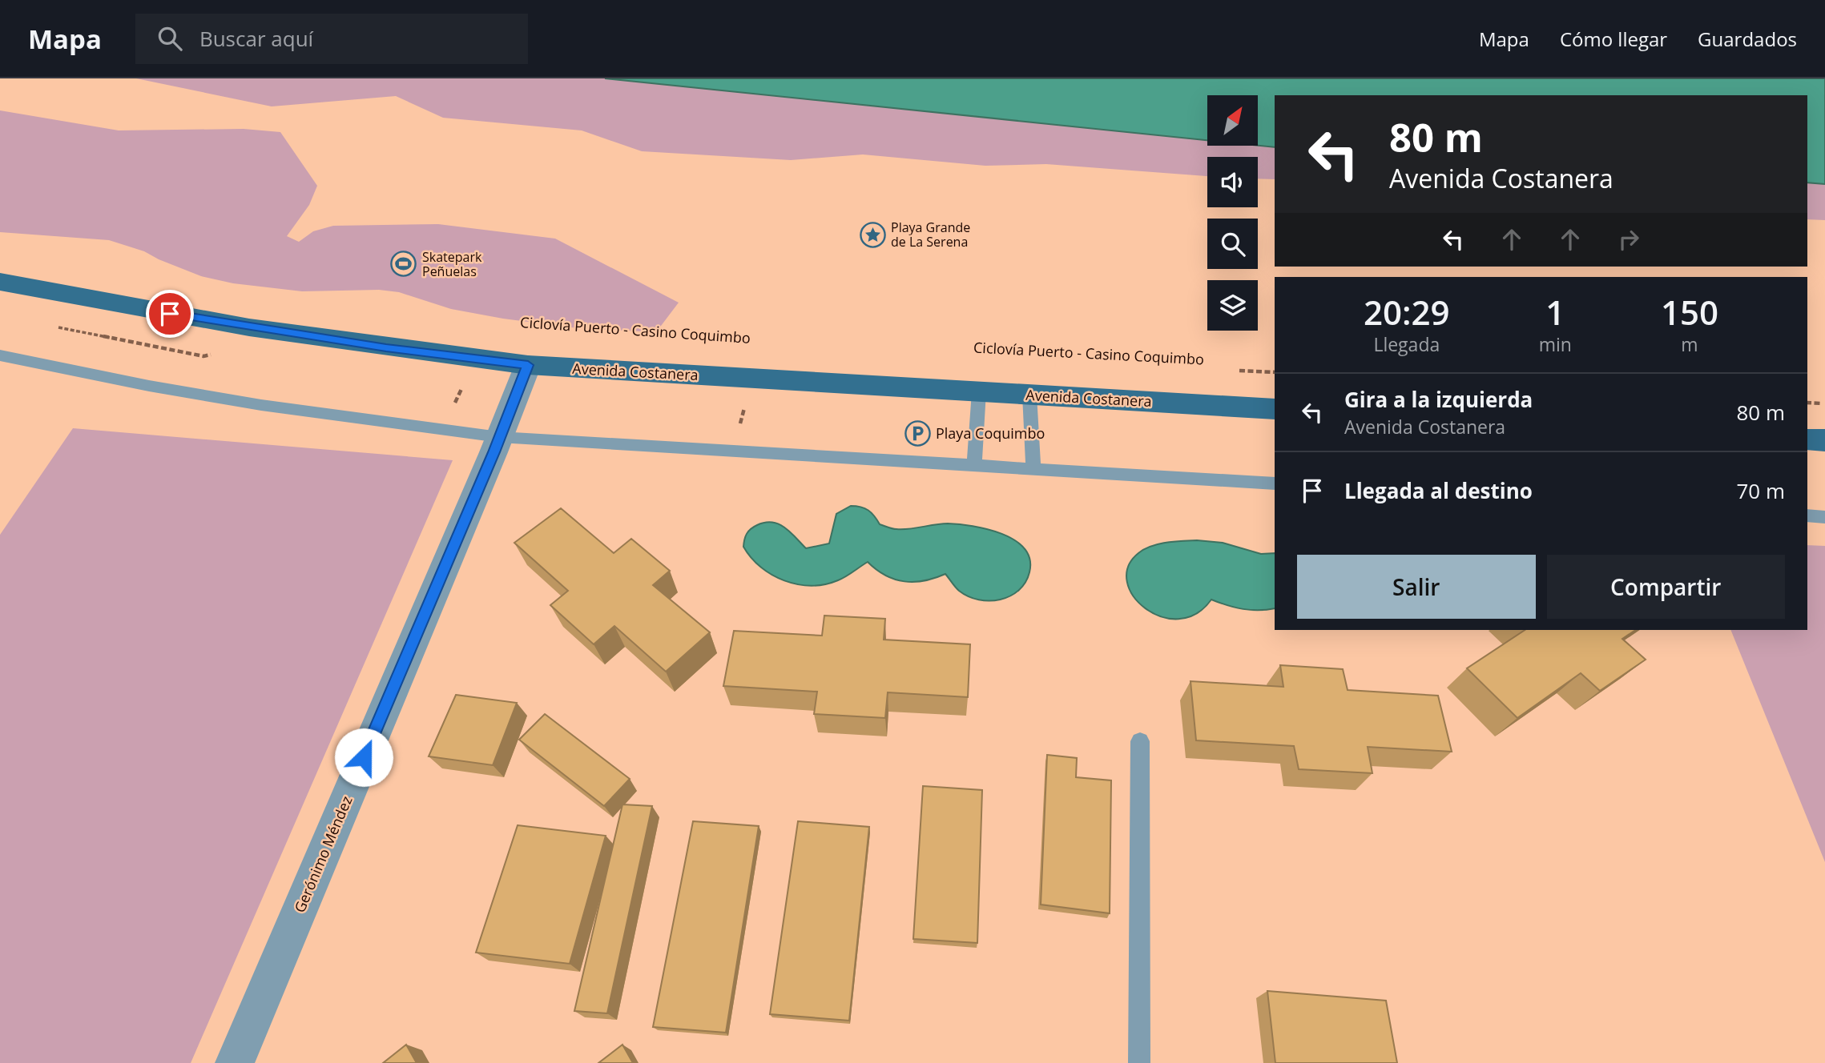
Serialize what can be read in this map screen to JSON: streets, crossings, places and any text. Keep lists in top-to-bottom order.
{
  "streets": {
    "main road": ["Avenida Costanera"],
    "street": ["Gerónimo Méndez"]
  },
  "crossings": [
    ["Avenida Costanera", "Gerónimo Méndez"]
  ],
  "places": {
    "place": ["Playa Grande de La Serena"],
    "sports": ["Skatepark Peñuelas"],
    "parking": ["Playa Coquimbo"]
  },
  "north": "top right",
  "page": {
    "header": "Mapa",
    "search": "Buscar aquí",
    "nav": ["Mapa", "Cómo llegar", "Guardados"],
    "turn": ["80 m", "Avenida Costanera"],
    "eta": [
      "20:29",
      "Llegada",
      "1",
      "min",
      "150",
      "m"
    ],
    "list": [
      {
        "name": "Gira a la izquierda",
        "note": "Avenida Costanera",
        "value": "80 m"
      },
      {
        "name": "Llegada al destino",
        "value": "70 m"
      }
    ],
    "buttons": ["Salir", "Compartir"]
  }
}
